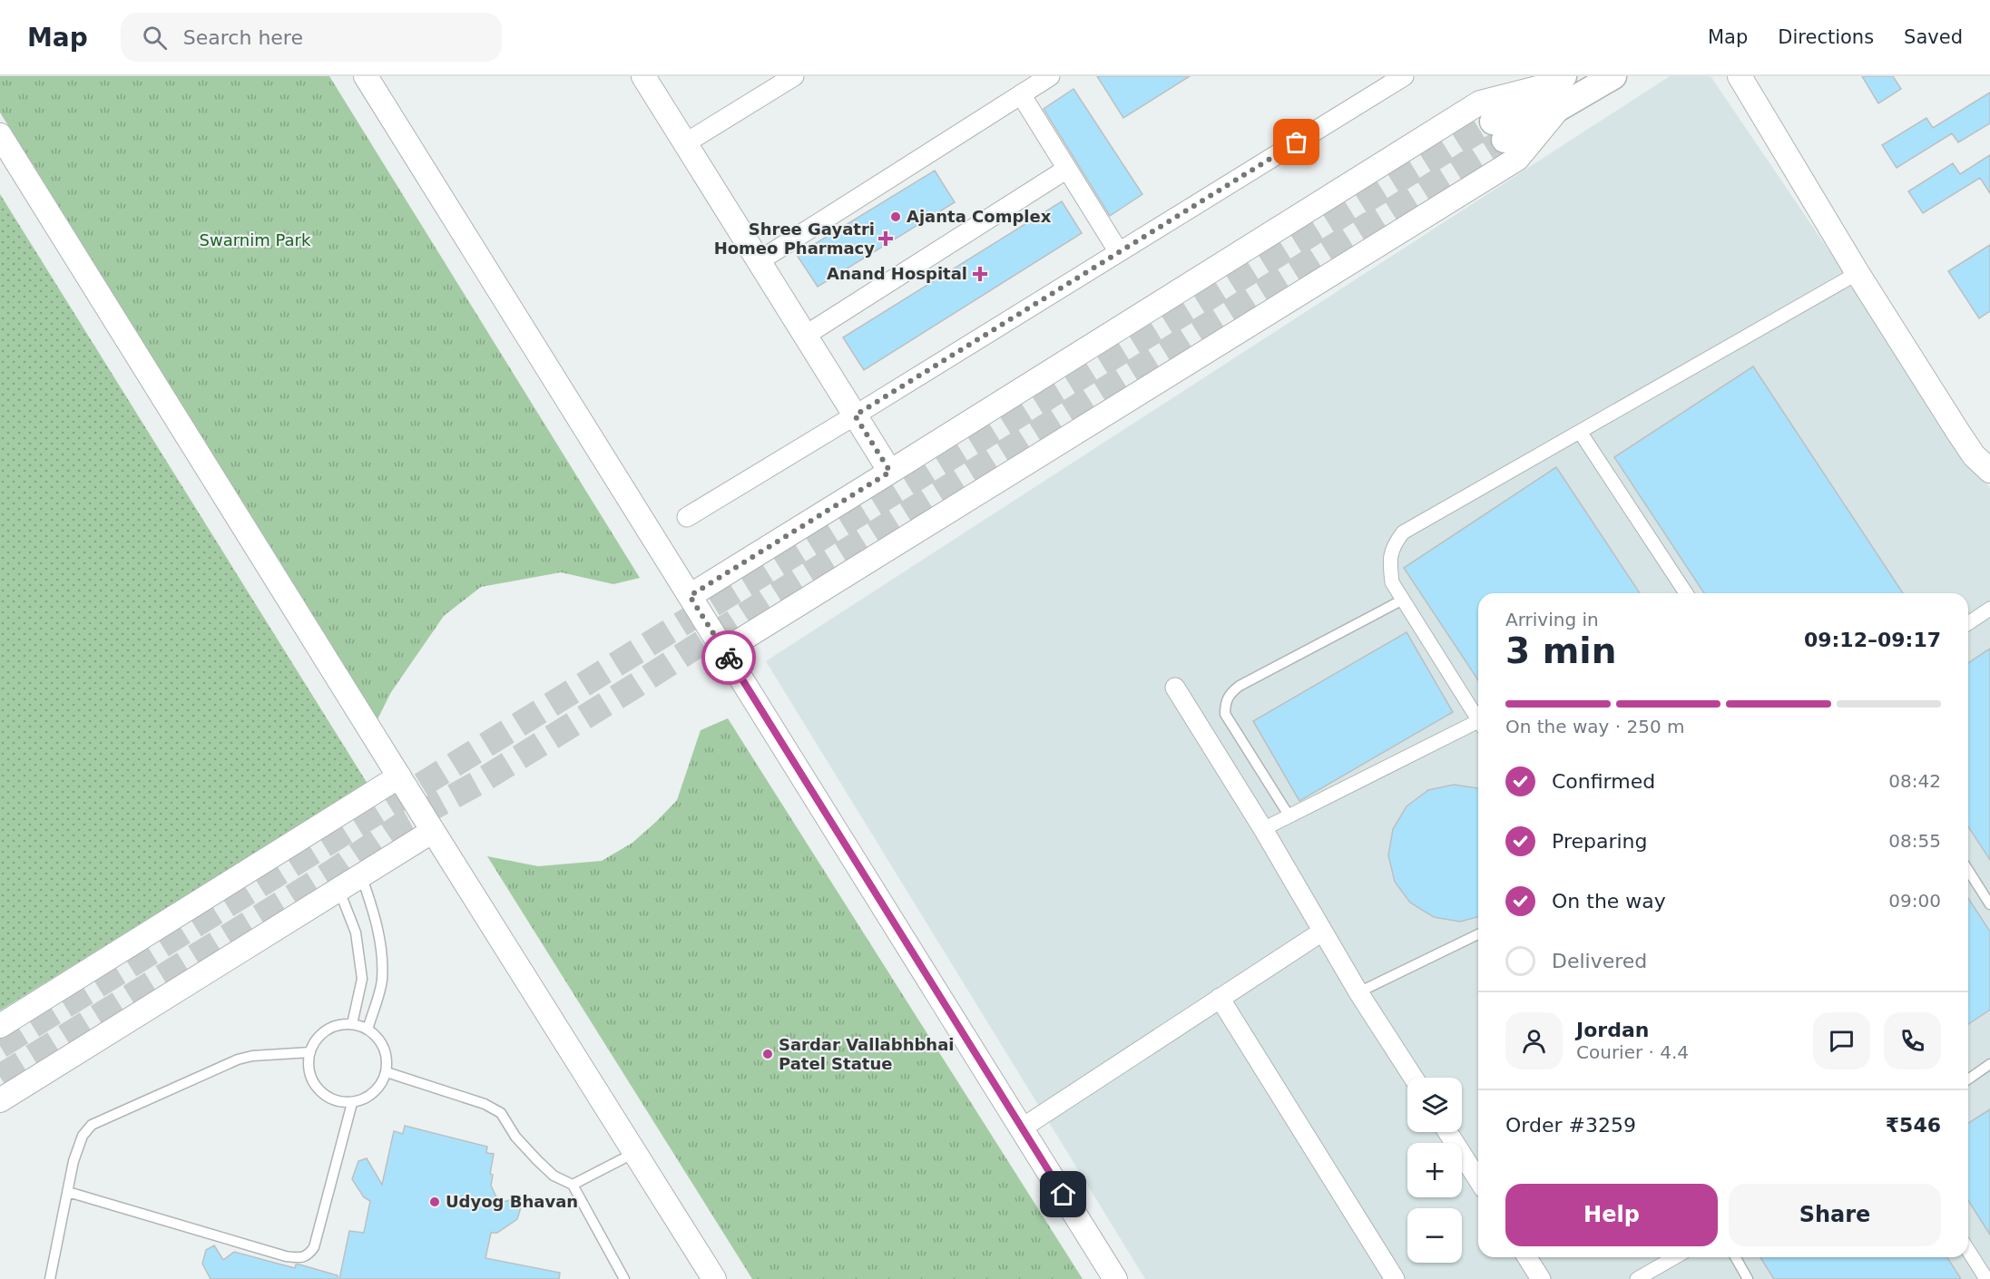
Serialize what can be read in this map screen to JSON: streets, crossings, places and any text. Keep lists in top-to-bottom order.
{
  "parks": ["Swarnim Park"],
  "places": {
    "other": ["Ajanta Complex", "Sardar Vallabhbhai Patel Statue", "Udyog Bhavan"],
    "health": ["Shree Gayatri Homeo Pharmacy", "Anand Hospital"]
  },
  "page": {
    "header": "Map",
    "search": "Search here",
    "nav": ["Map", "Directions", "Saved"],
    "heading": ["3 min", "Arriving in", "09:12–09:17"],
    "panel": [
      "Jordan",
      "Courier · 4.4",
      "Order #3259",
      "₹546"
    ],
    "bar": "On the way · 250 m",
    "list": [
      ["Confirmed", "08:42"],
      ["Preparing", "08:55"],
      ["On the way", "09:00"],
      "Delivered"
    ],
    "map_buttons": ["+", "−"],
    "buttons": ["Help", "Share"]
  }
}
